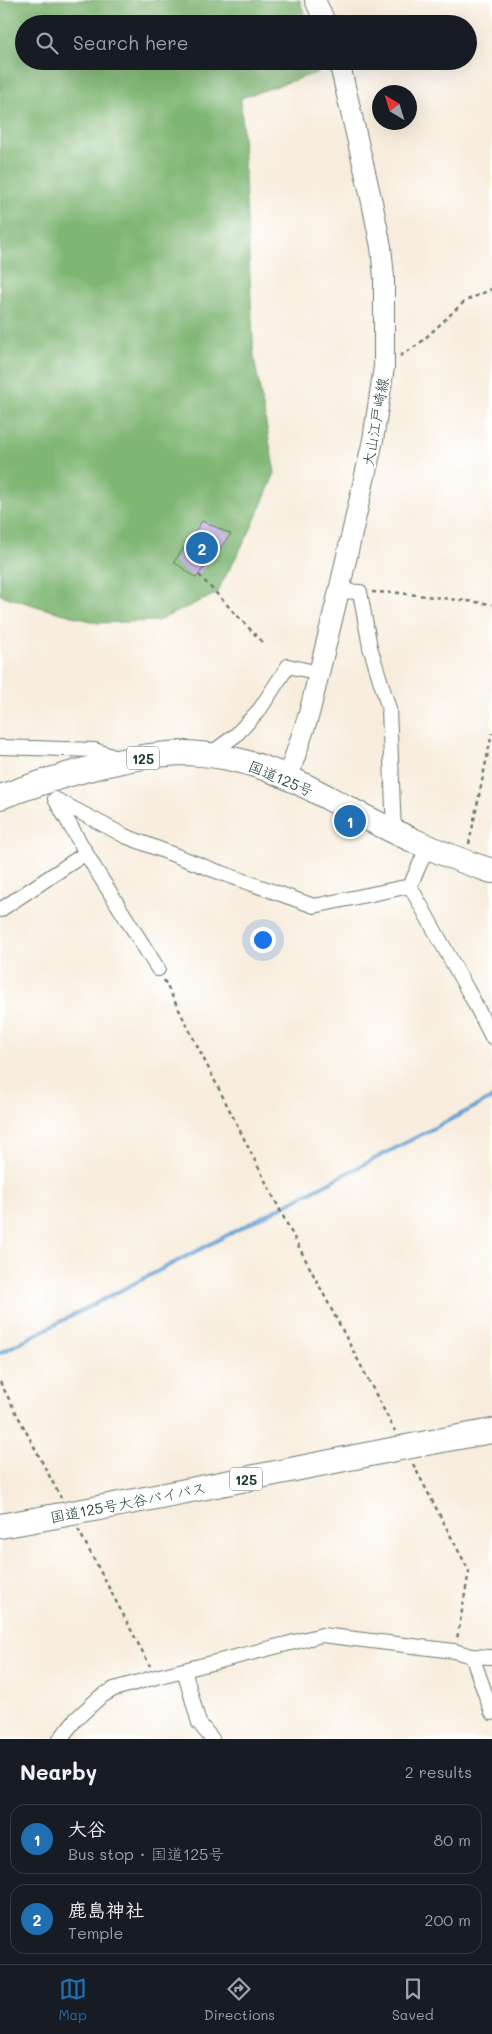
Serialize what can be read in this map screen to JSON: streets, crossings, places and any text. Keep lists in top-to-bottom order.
{
  "streets": {
    "highway": ["125", "国道125号", "国道125号大谷バイパス"],
    "main road": ["大山江戸崎線"]
  },
  "crossings": [
    ["大山江戸崎線", "国道125号"]
  ],
  "north": "top left",
  "page": {
    "search": "Search here",
    "pins": ["2", "1"],
    "heading": ["Nearby", "2 results"],
    "list": [
      {
        "mark": "1",
        "name": "大谷",
        "note": "Bus stop · 国道125号",
        "value": "80 m"
      },
      {
        "mark": "2",
        "name": "鹿島神社",
        "note": "Temple",
        "value": "200 m"
      }
    ],
    "nav": ["Map", "Directions", "Saved"]
  }
}
